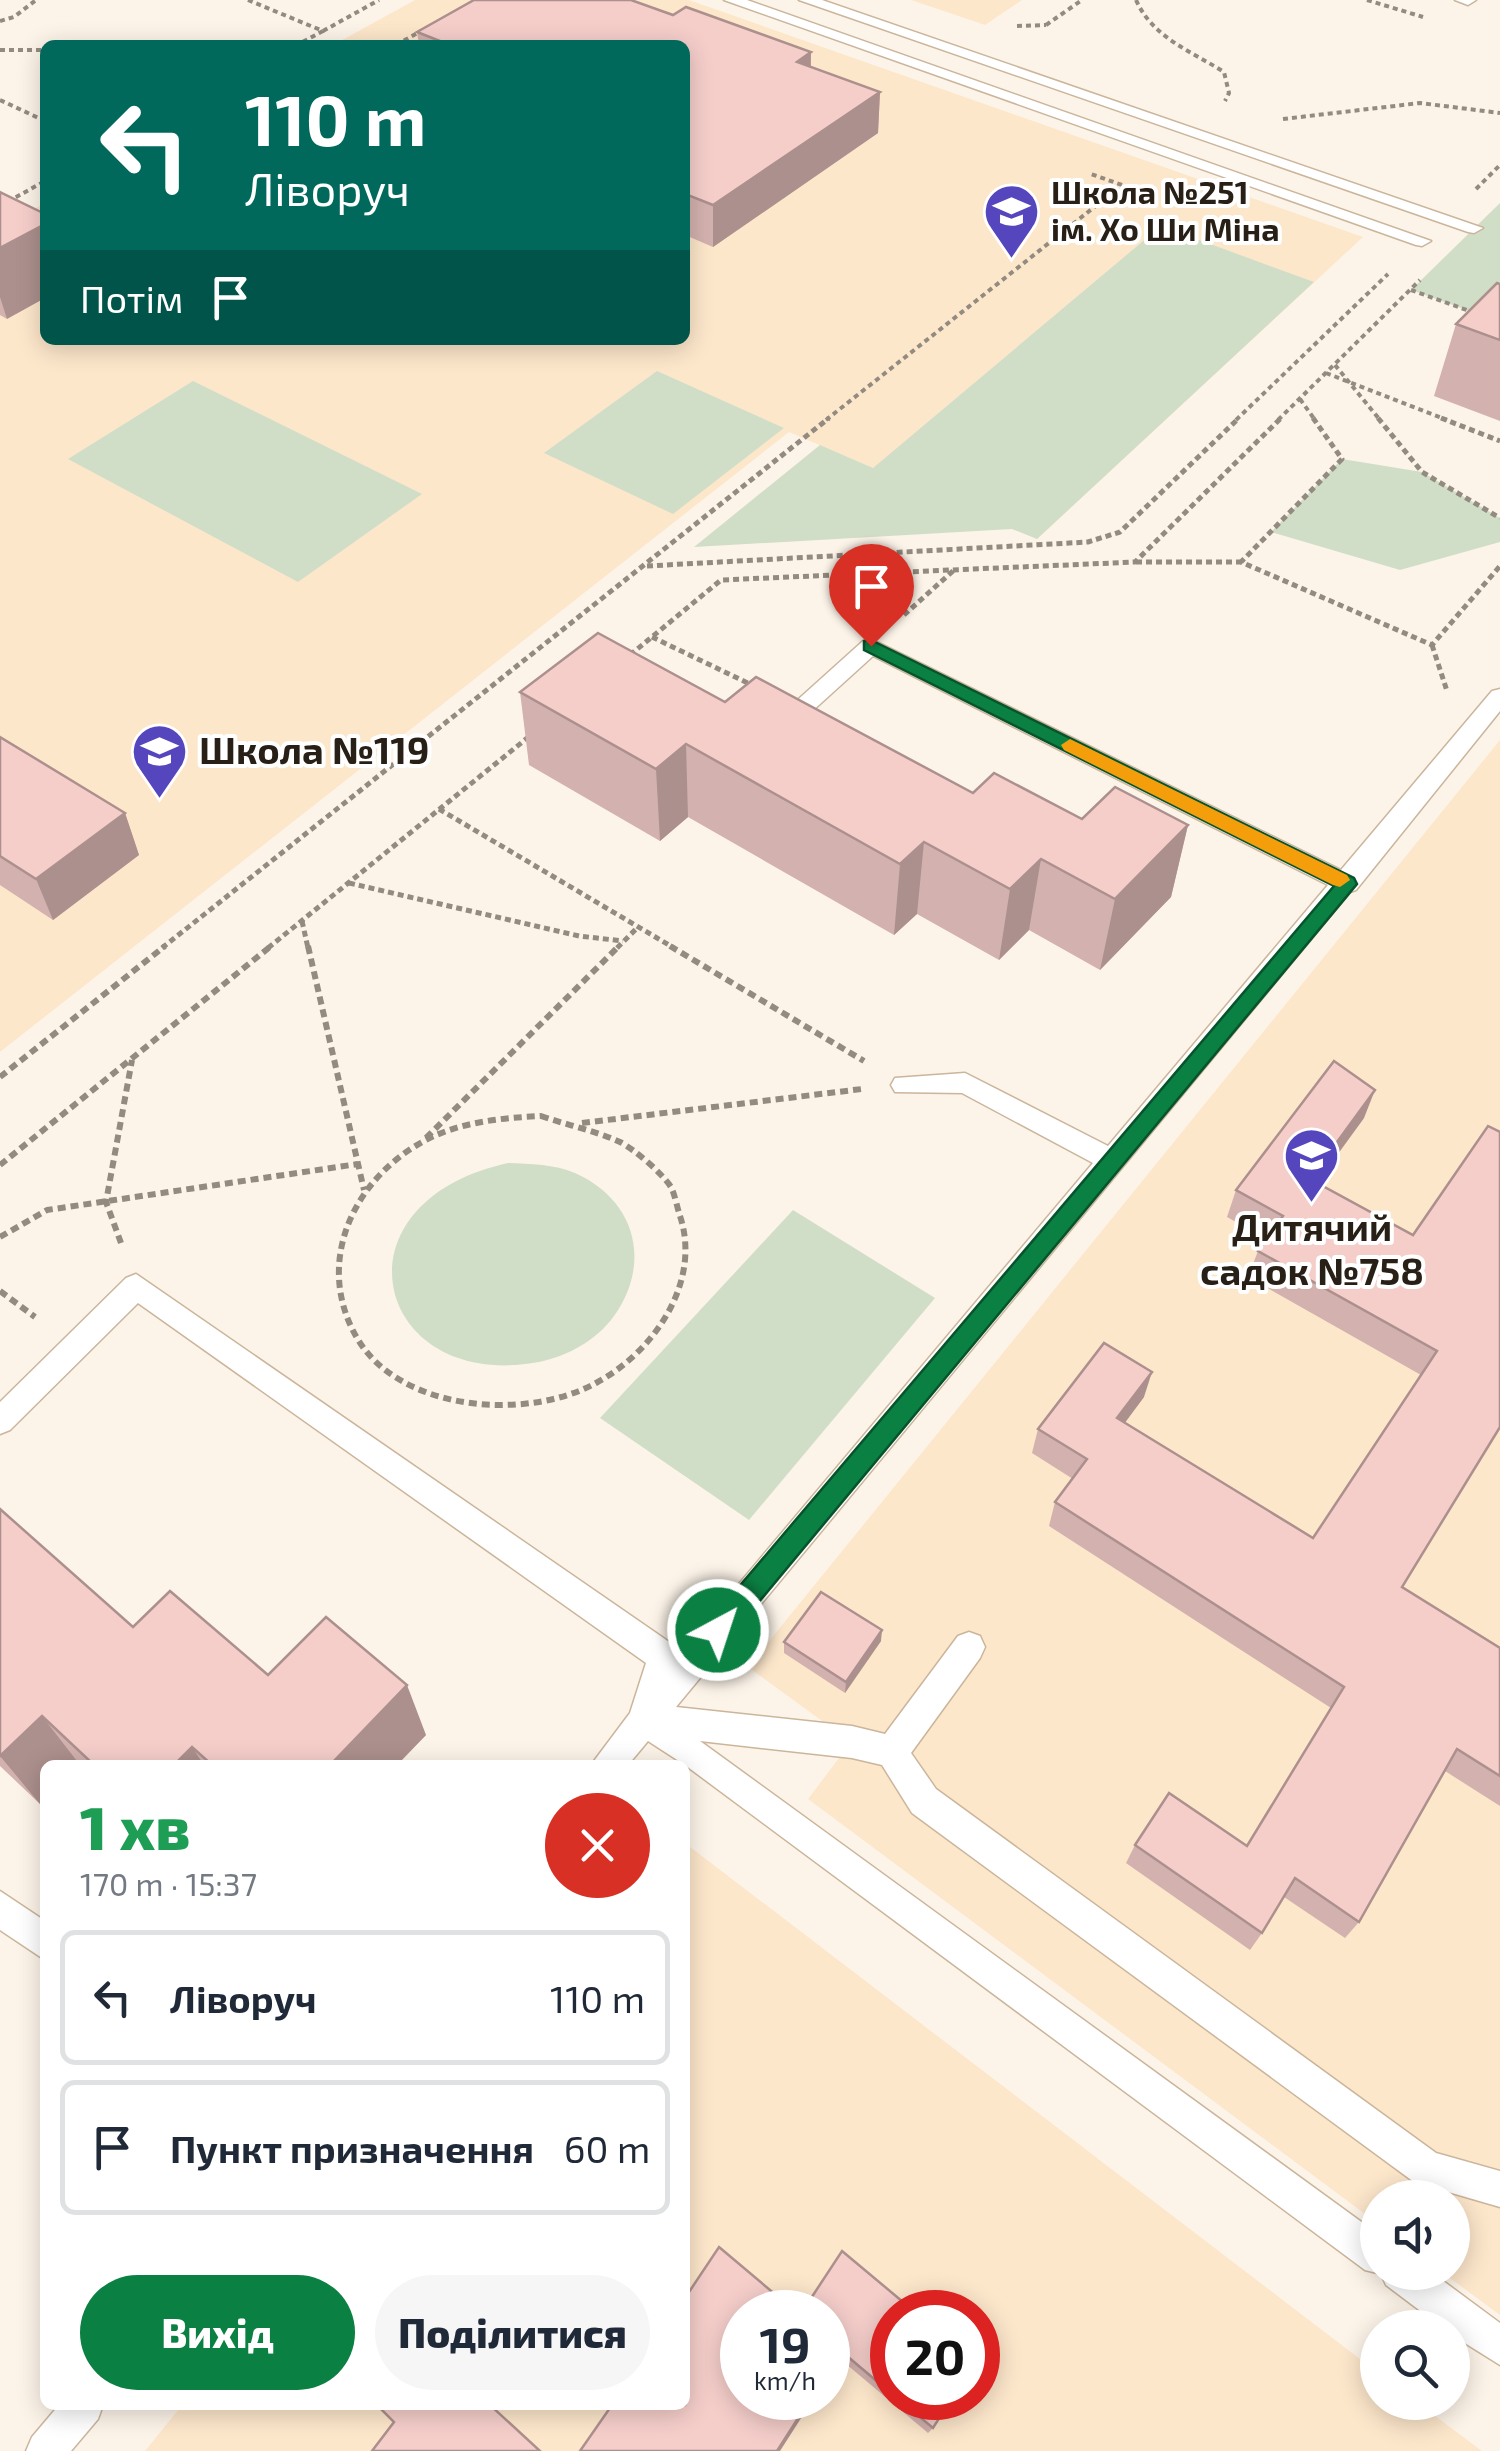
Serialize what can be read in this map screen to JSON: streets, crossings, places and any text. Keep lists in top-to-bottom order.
{
  "places": {
    "school or university": ["Школа №251 ім. Хо Ши Міна", "Школа №119", "Дитячий садок №758"]
  },
  "page": {
    "turn": ["110 m", "Ліворуч"],
    "then": "Потім",
    "heading": ["1 хв", "170 m · 15:37"],
    "list": [
      {
        "name": "Ліворуч",
        "value": "110 m"
      },
      {
        "name": "Пункт призначення",
        "value": "60 m"
      }
    ],
    "buttons": ["Вихід", "Поділитися"],
    "speed": "19 km/h",
    "limit": "20"
  }
}
